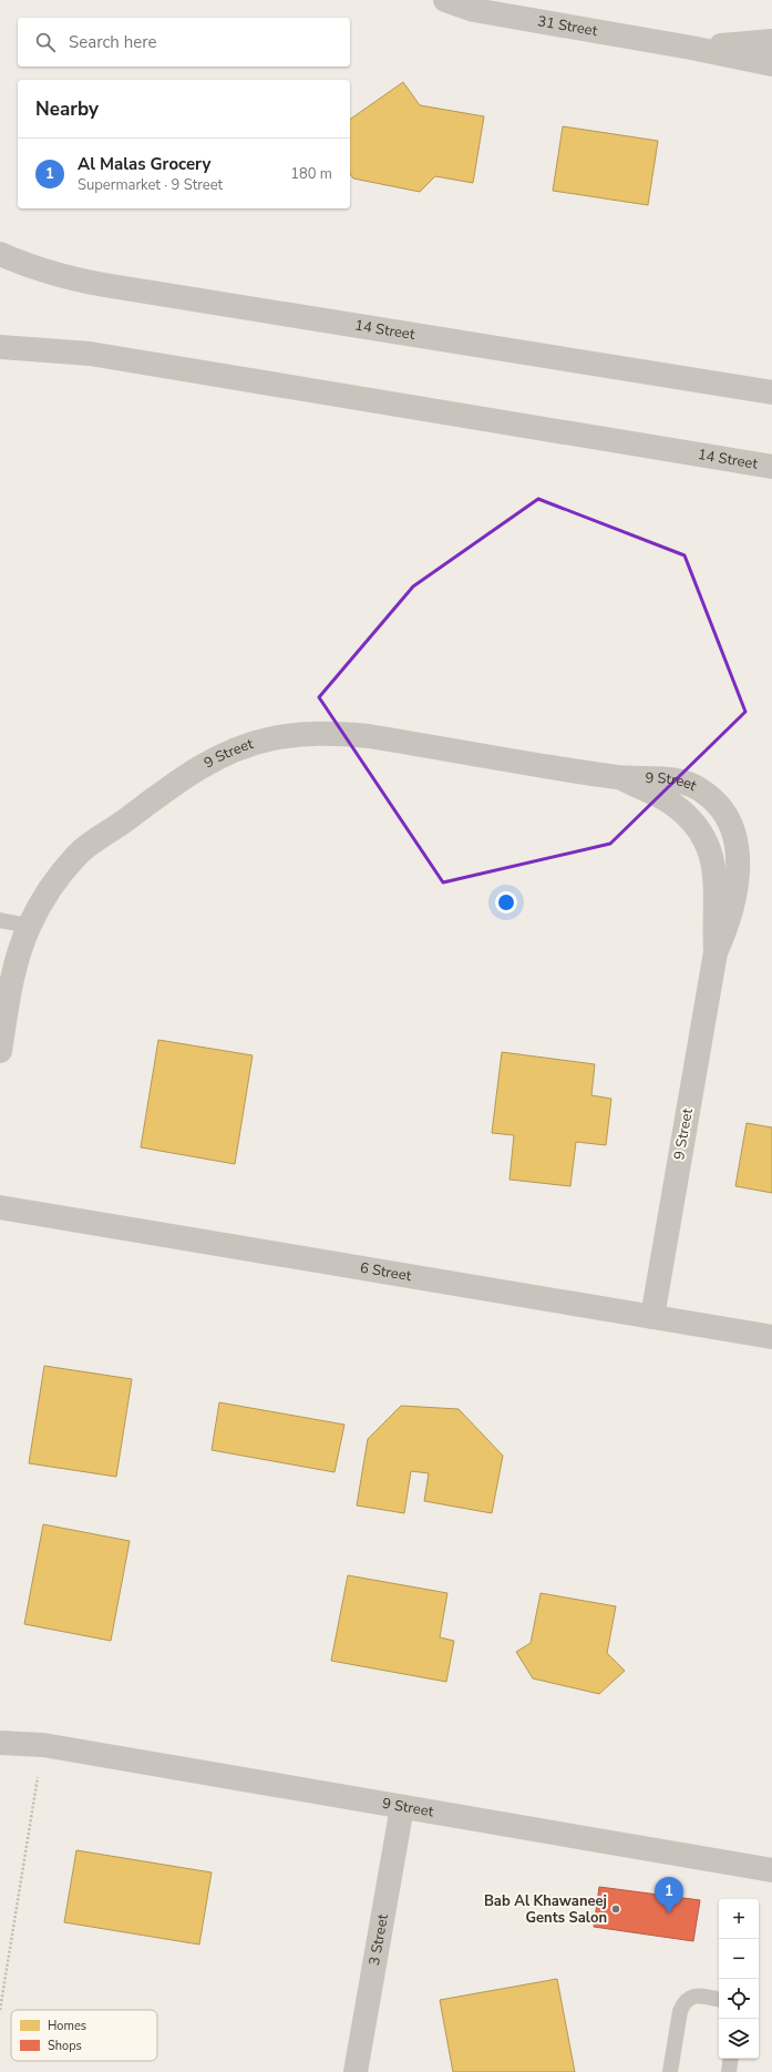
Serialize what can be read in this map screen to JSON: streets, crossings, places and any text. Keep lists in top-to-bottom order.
{
  "streets": {
    "street": [
      "31 Street",
      "14 Street",
      "9 Street",
      "6 Street",
      "3 Street"
    ]
  },
  "crossings": [
    ["9 Street", "6 Street"],
    ["9 Street", "3 Street"]
  ],
  "places": ["Bab Al Khawaneej Gents Salon"],
  "legend": ["Homes", "Shops"],
  "page": {
    "search": "Search here",
    "heading": "Nearby",
    "list": [
      {
        "mark": "1",
        "name": "Al Malas Grocery",
        "note": "Supermarket · 9 Street",
        "value": "180 m"
      }
    ],
    "pins": "1",
    "map_buttons": ["+", "−"]
  }
}
